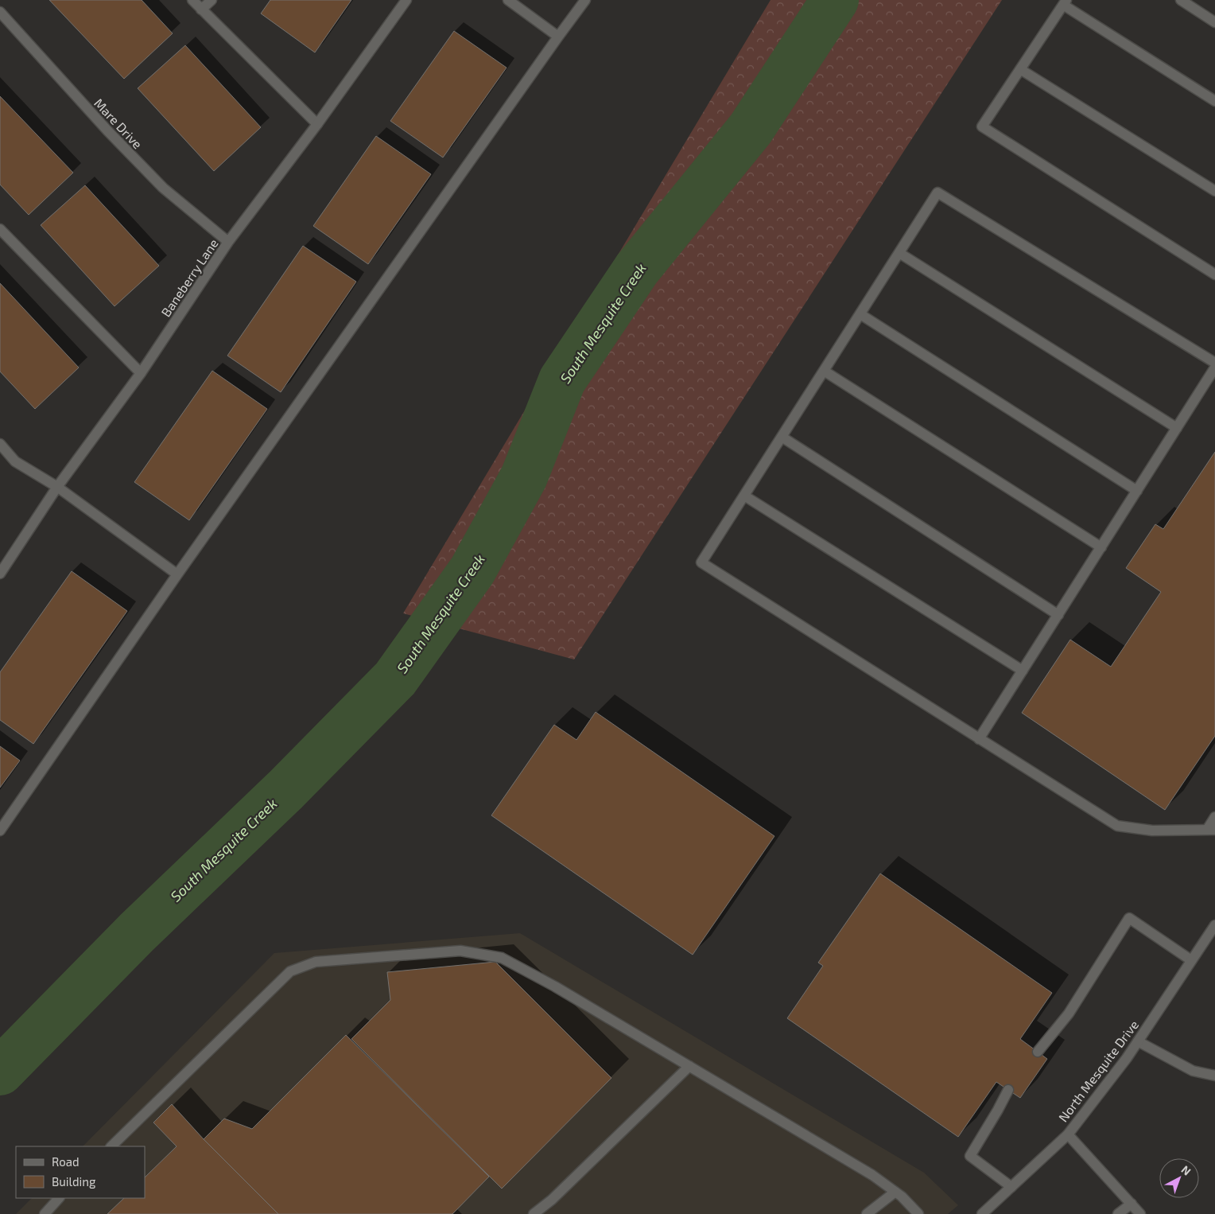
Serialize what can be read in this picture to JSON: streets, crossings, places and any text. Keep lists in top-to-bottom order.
{
  "streets": {
    "street": ["Mare Drive", "Baneberry Lane", "North Mesquite Drive"]
  },
  "crossings": [
    ["Mare Drive", "Baneberry Lane"]
  ],
  "water": ["South Mesquite Creek"],
  "legend": ["Road", "Building"],
  "north": "top right"
}
